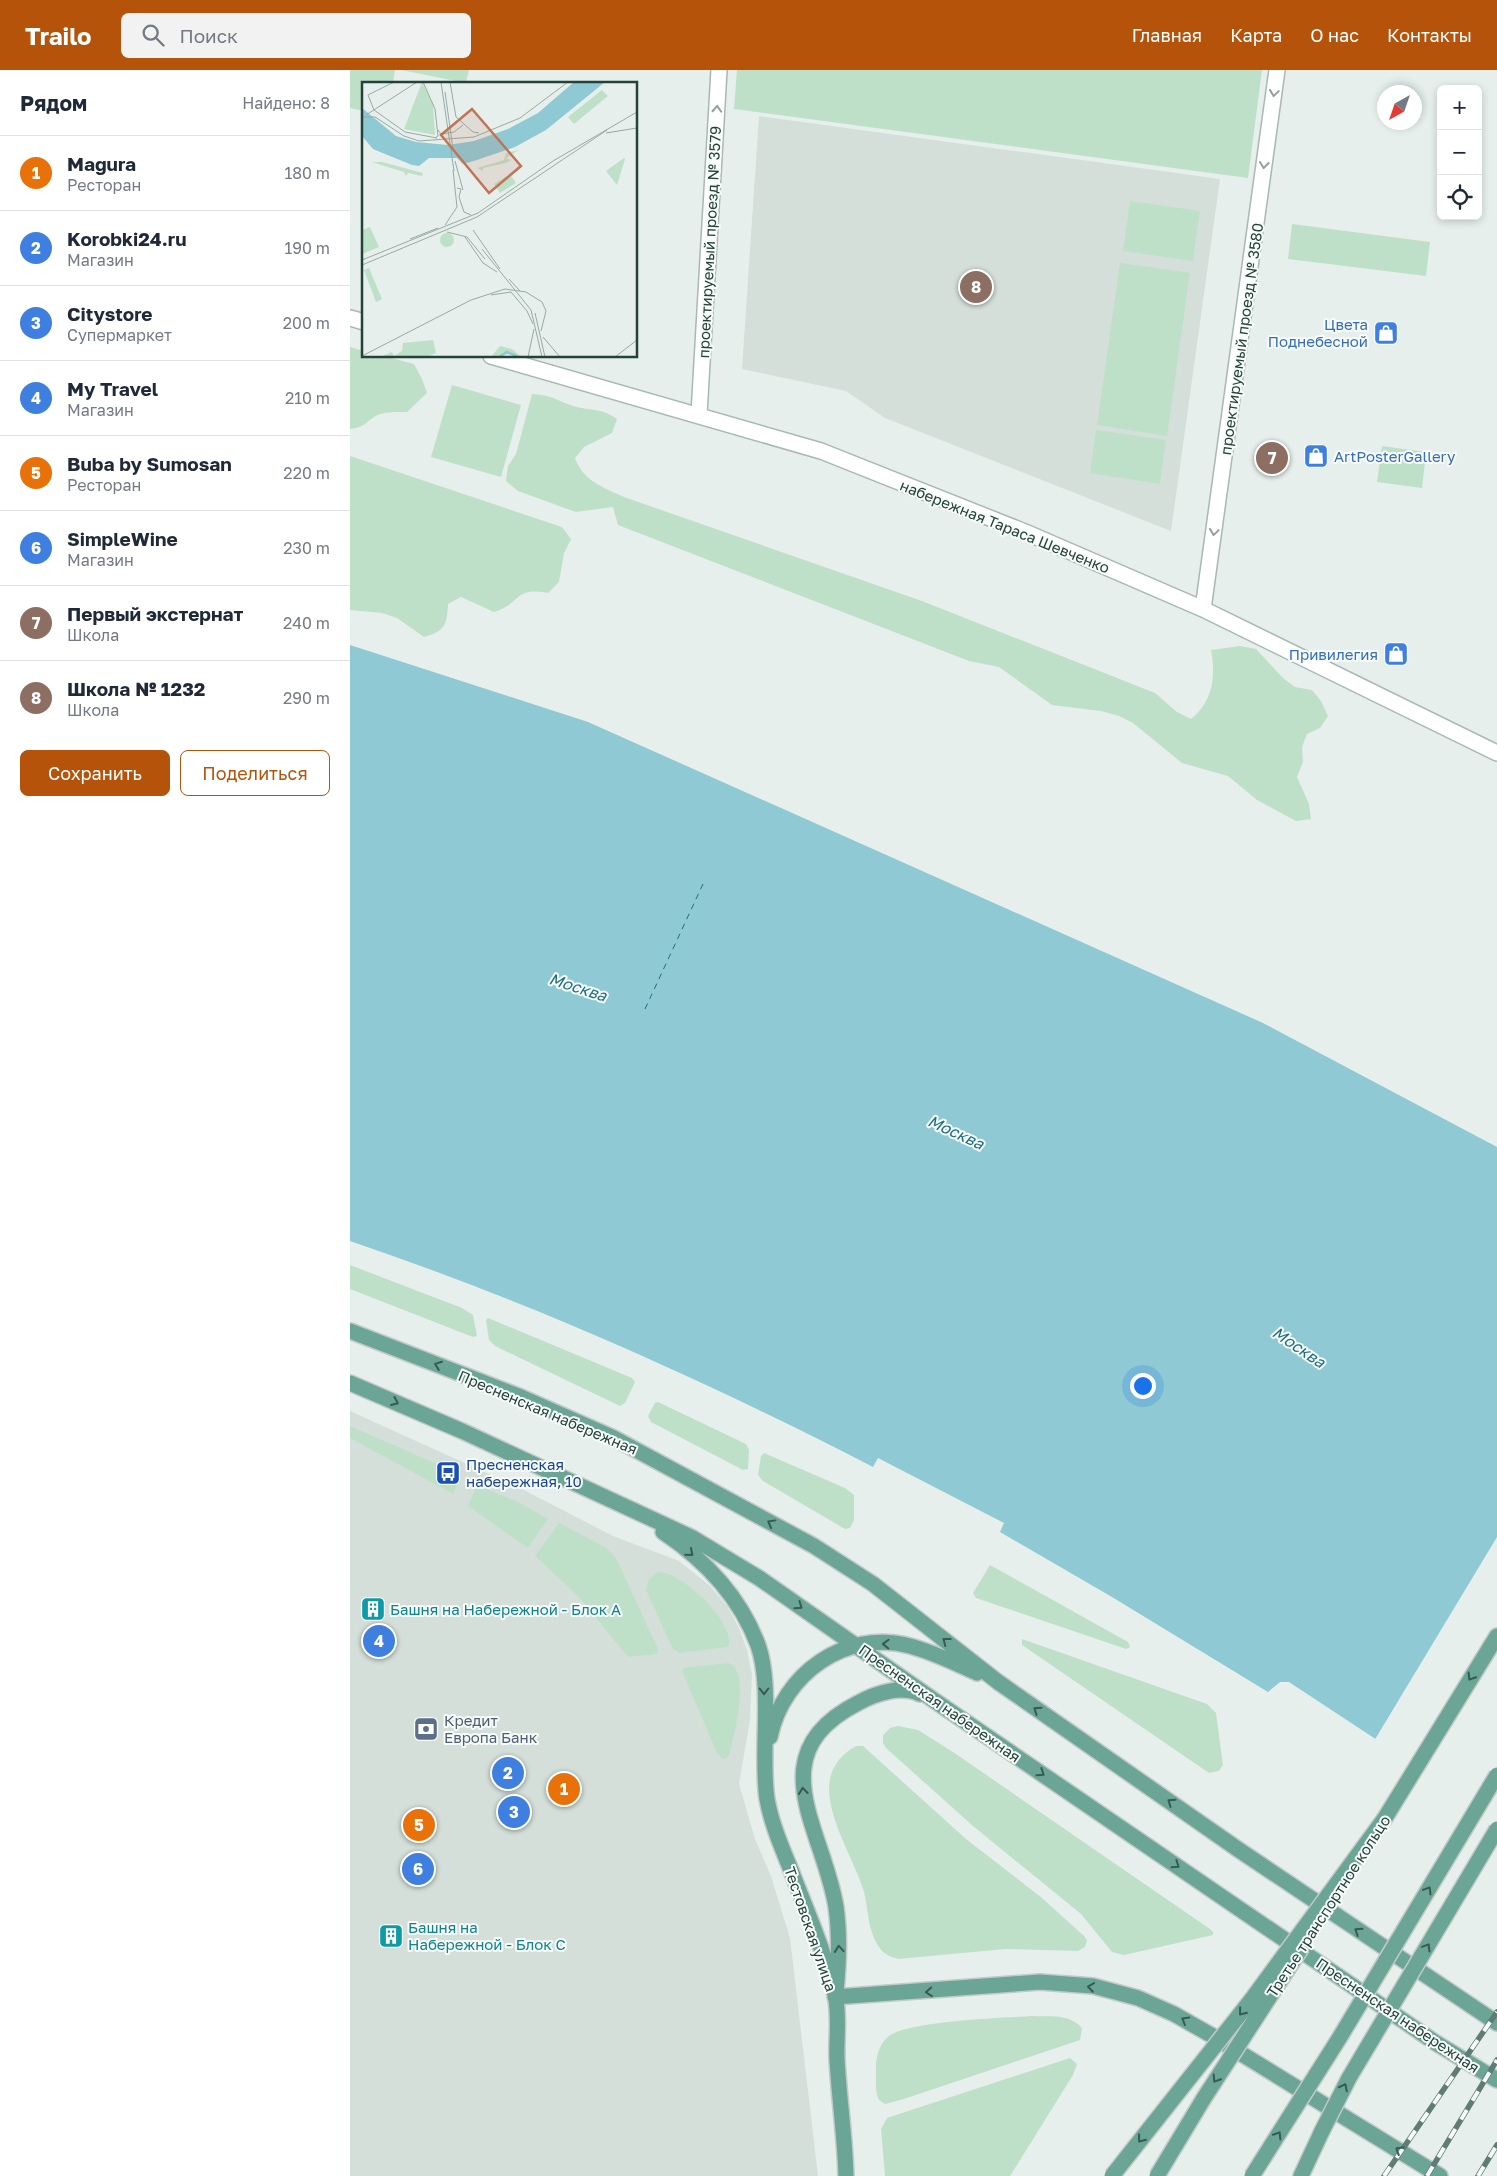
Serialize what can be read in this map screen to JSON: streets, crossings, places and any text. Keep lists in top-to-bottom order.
{
  "streets": {
    "main road": ["Пресненская набережная", "Третье транспортное кольцо", "Тестовская улица"],
    "street": ["проектируемый проезд № 3579", "проектируемый проезд № 3580", "набережная Тараса Шевченко"]
  },
  "crossings": [
    ["проектируемый проезд № 3579", "набережная Тараса Шевченко"],
    ["проектируемый проезд № 3580", "набережная Тараса Шевченко"]
  ],
  "one_way": ["проектируемый проезд № 3579", "проектируемый проезд № 3580"],
  "water": ["Москва"],
  "places": {
    "shop": ["Цвета Поднебесной", "ArtPosterGallery", "Привилегия"],
    "bus stop": ["Пресненская набережная, 10"],
    "building": ["Башня на Набережной - Блок А", "Башня на Набережной - Блок С"],
    "bank": ["Кредит Европа Банк"]
  },
  "north": "bottom left",
  "page": {
    "header": "Trailo",
    "search": "Поиск",
    "nav": [
      "Главная",
      "Карта",
      "О нас",
      "Контакты"
    ],
    "heading": ["Рядом", "Найдено: 8"],
    "map_buttons": ["+", "−"],
    "list": [
      {
        "mark": "1",
        "name": "Magura",
        "note": "Ресторан",
        "value": "180 m"
      },
      {
        "mark": "2",
        "name": "Korobki24.ru",
        "note": "Магазин",
        "value": "190 m"
      },
      {
        "mark": "3",
        "name": "Citystore",
        "note": "Супермаркет",
        "value": "200 m"
      },
      {
        "mark": "4",
        "name": "My Travel",
        "note": "Магазин",
        "value": "210 m"
      },
      {
        "mark": "5",
        "name": "Buba by Sumosan",
        "note": "Ресторан",
        "value": "220 m"
      },
      {
        "mark": "6",
        "name": "SimpleWine",
        "note": "Магазин",
        "value": "230 m"
      },
      {
        "mark": "7",
        "name": "Первый экстернат",
        "note": "Школа",
        "value": "240 m"
      },
      {
        "mark": "8",
        "name": "Школа № 1232",
        "note": "Школа",
        "value": "290 m"
      }
    ],
    "pins": [
      "8",
      "7",
      "4",
      "2",
      "1",
      "3",
      "5",
      "6"
    ],
    "buttons": ["Сохранить", "Поделиться"]
  }
}
